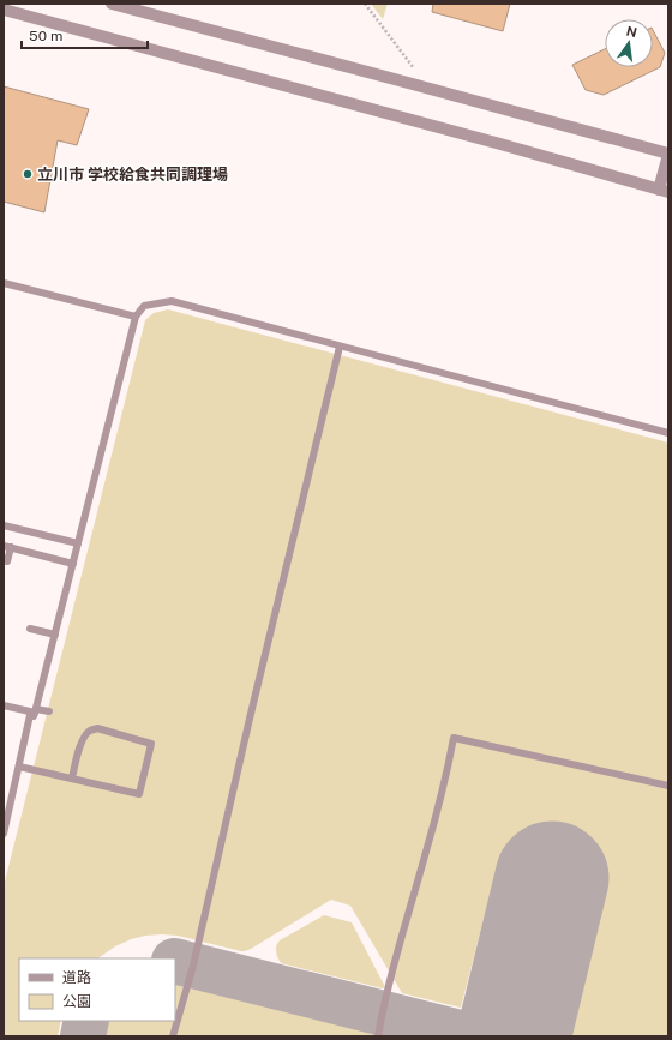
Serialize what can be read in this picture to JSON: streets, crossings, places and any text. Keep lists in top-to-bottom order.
{
  "places": ["立川市 学校給食共同調理場"],
  "legend": ["道路", "公園"],
  "scale_bar": "50 m",
  "north": "top"
}
